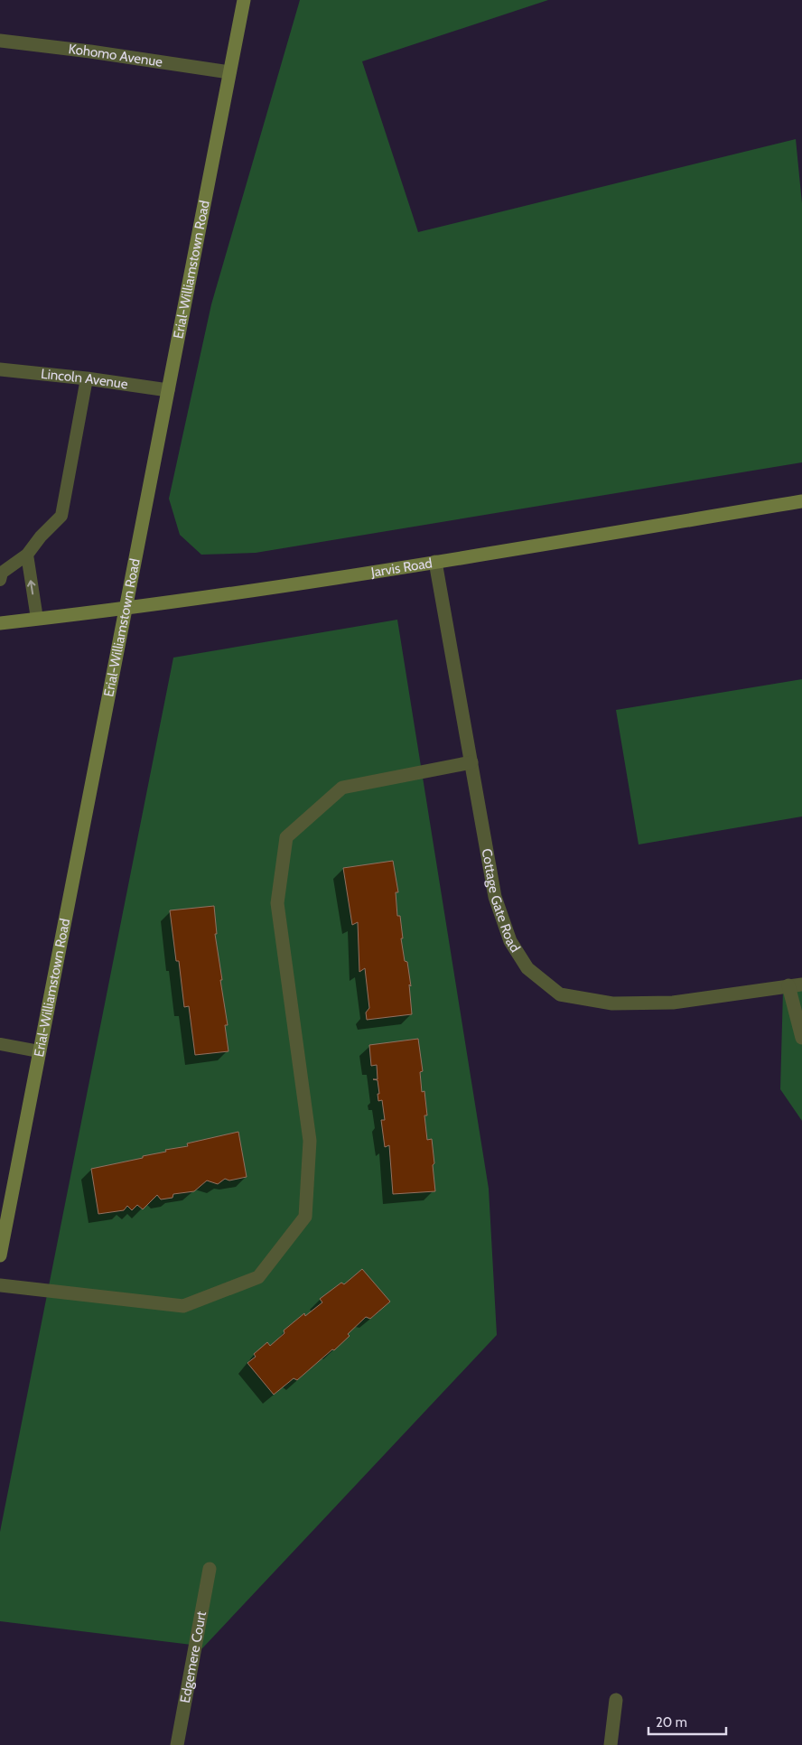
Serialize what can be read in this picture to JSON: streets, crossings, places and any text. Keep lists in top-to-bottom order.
{
  "streets": {
    "street": [
      "Kohomo Avenue",
      "Erial-Williamstown Road",
      "Lincoln Avenue",
      "Jarvis Road",
      "Cottage Gate Road",
      "Edgemere Court"
    ]
  },
  "crossings": [
    ["Kohomo Avenue", "Erial-Williamstown Road"],
    ["Erial-Williamstown Road", "Lincoln Avenue"],
    ["Erial-Williamstown Road", "Jarvis Road"],
    ["Jarvis Road", "Cottage Gate Road"]
  ],
  "scale_bar": "20 m"
}
